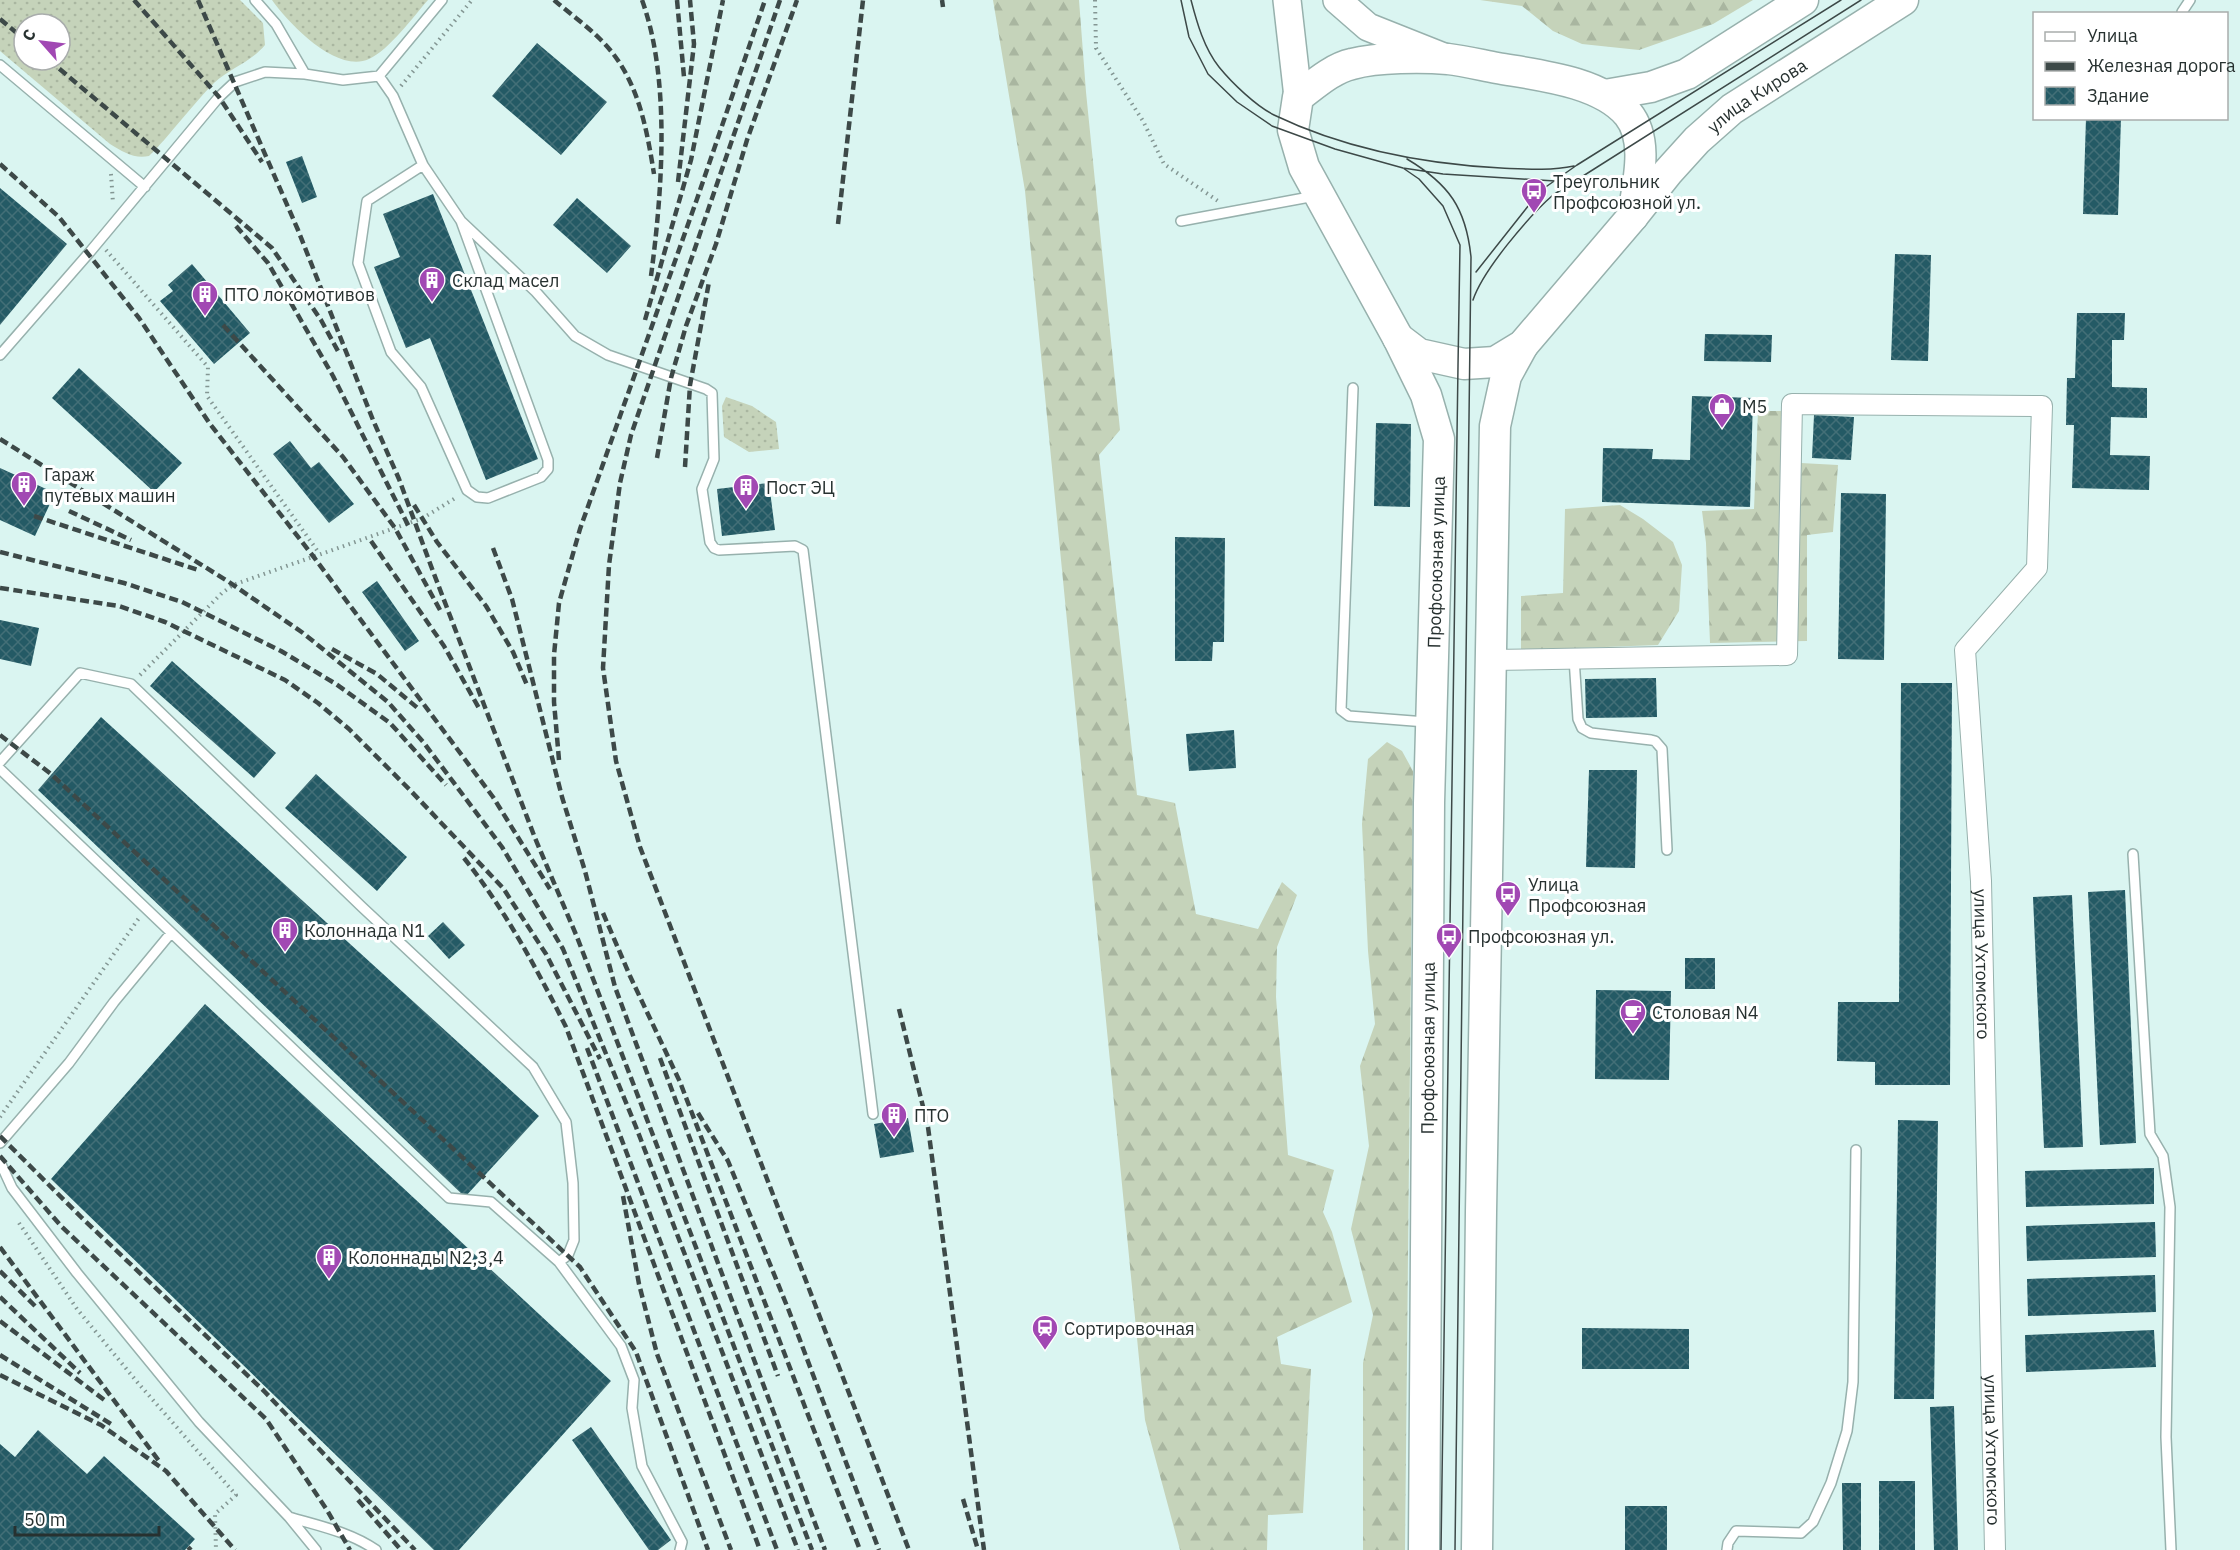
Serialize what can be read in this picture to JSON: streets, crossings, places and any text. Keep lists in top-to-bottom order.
{
  "streets": {
    "main road": ["улица Кирова", "Профсоюзная улица"],
    "street": ["улица Ухтомского"]
  },
  "places": {
    "bus stop": ["Треугольник Профсоюзной ул.", "Улица Профсоюзная", "Профсоюзная ул."],
    "building": [
      "Склад масел",
      "ПТО локомотивов",
      "Гараж путевых машин",
      "Пост ЭЦ",
      "Колоннада N1",
      "ПТО",
      "Колоннады N2,3,4"
    ],
    "shop": ["М5"],
    "cafe": ["Столовая N4"],
    "station": ["Сортировочная"]
  },
  "legend": ["Улица", "Железная дорога", "Здание"],
  "scale_bar": "50 m",
  "north": "top left"
}
